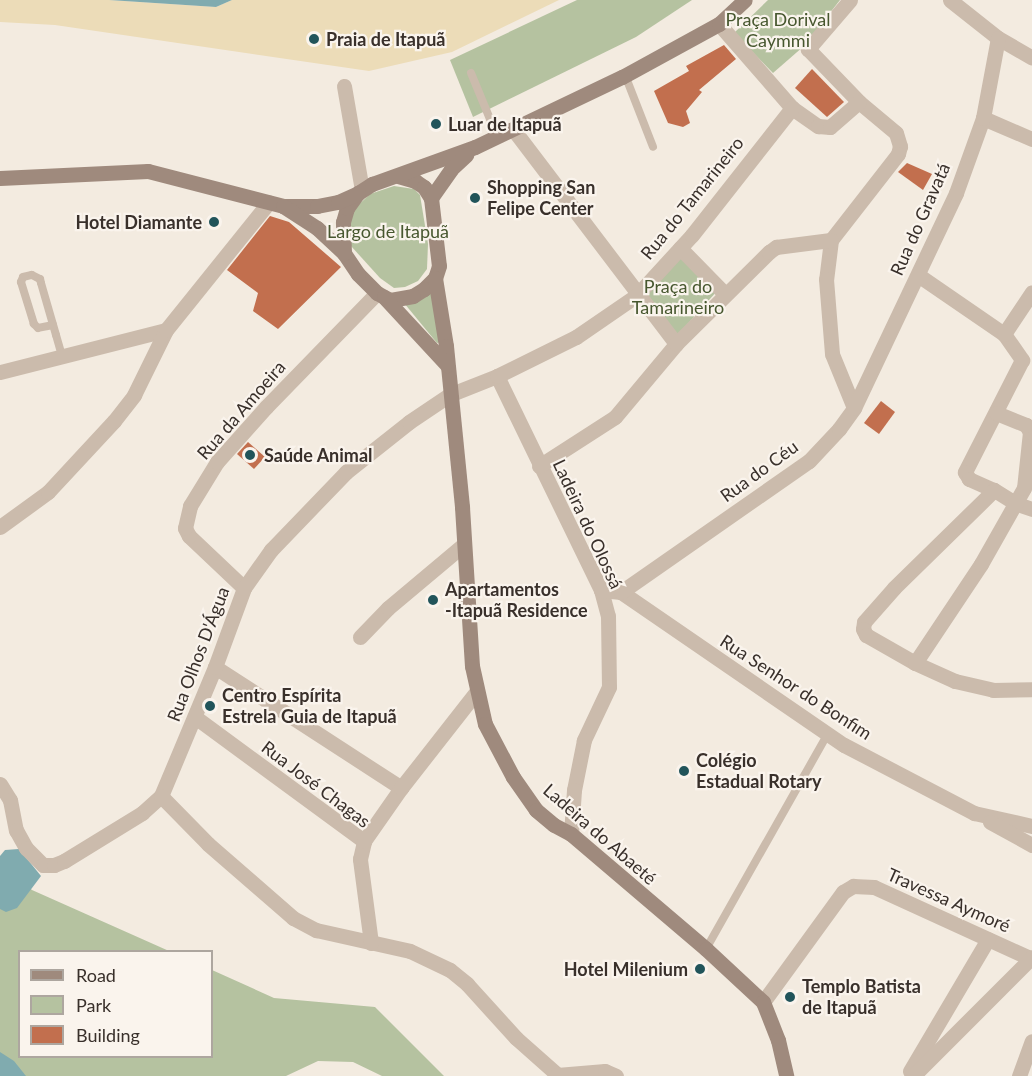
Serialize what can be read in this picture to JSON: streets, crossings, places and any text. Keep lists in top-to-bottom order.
{
  "streets": {
    "main road": ["Ladeira do Abaeté"],
    "street": [
      "Rua do Tamarineiro",
      "Rua do Gravatá",
      "Rua da Amoeira",
      "Rua do Céu",
      "Ladeira do Olossá",
      "Rua Olhos D'Água",
      "Rua Senhor do Bonfim",
      "Rua José Chagas",
      "Travessa Aymoré"
    ]
  },
  "crossings": [
    ["Rua do Tamarineiro", "Ladeira do Olossá"],
    ["Rua do Tamarineiro", "Rua Olhos D'Água"],
    ["Rua do Tamarineiro", "Ladeira do Abaeté"],
    ["Rua do Gravatá", "Rua do Céu"],
    ["Rua da Amoeira", "Rua Olhos D'Água"],
    ["Rua da Amoeira", "Ladeira do Abaeté"],
    ["Rua do Céu", "Rua Senhor do Bonfim"],
    ["Ladeira do Olossá", "Rua Senhor do Bonfim"],
    ["Ladeira do Olossá", "Ladeira do Abaeté"],
    ["Rua Olhos D'Água", "Rua José Chagas"],
    ["Rua Olhos D'Água", "Ladeira do Abaeté"],
    ["Ladeira do Abaeté", "Travessa Aymoré"]
  ],
  "parks": ["Praça Dorival Caymmi", "Largo de Itapuã", "Praça do Tamarineiro"],
  "places": [
    "Praia de Itapuã",
    "Luar de Itapuã",
    "Shopping San Felipe Center",
    "Hotel Diamante",
    "Saúde Animal",
    "Apartamentos -Itapuã Residence",
    "Centro Espírita Estrela Guia de Itapuã",
    "Colégio Estadual Rotary",
    "Hotel Milenium",
    "Templo Batista de Itapuã"
  ],
  "legend": ["Road", "Park", "Building"]
}
